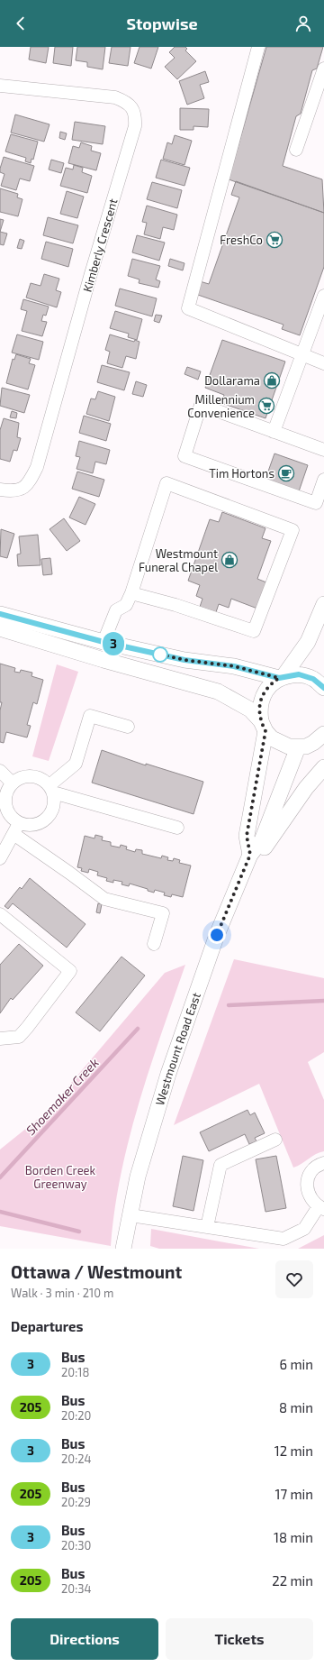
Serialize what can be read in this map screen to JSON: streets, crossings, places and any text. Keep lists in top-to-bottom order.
{
  "streets": {
    "main road": ["Westmount Road East"],
    "street": ["Kimberly Crescent"]
  },
  "water": ["Shoemaker Creek"],
  "parks": ["Borden Creek Greenway"],
  "places": {
    "supermarket": ["FreshCo", "Millennium Convenience"],
    "shop": ["Dollarama", "Westmount Funeral Chapel"],
    "cafe": ["Tim Hortons"]
  },
  "lines": ["bus line 3"],
  "page": {
    "header": "Stopwise",
    "on_map": "3",
    "heading": [
      ["Ottawa / Westmount", "Walk · 3 min · 210 m"],
      "Departures"
    ],
    "list": [
      {
        "mark": "3",
        "name": "Bus",
        "note": "20:18",
        "value": "6 min"
      },
      {
        "mark": "205",
        "name": "Bus",
        "note": "20:20",
        "value": "8 min"
      },
      {
        "mark": "3",
        "name": "Bus",
        "note": "20:24",
        "value": "12 min"
      },
      {
        "mark": "205",
        "name": "Bus",
        "note": "20:29",
        "value": "17 min"
      },
      {
        "mark": "3",
        "name": "Bus",
        "note": "20:30",
        "value": "18 min"
      },
      {
        "mark": "205",
        "name": "Bus",
        "note": "20:34",
        "value": "22 min"
      }
    ],
    "buttons": ["Directions", "Tickets"]
  }
}
